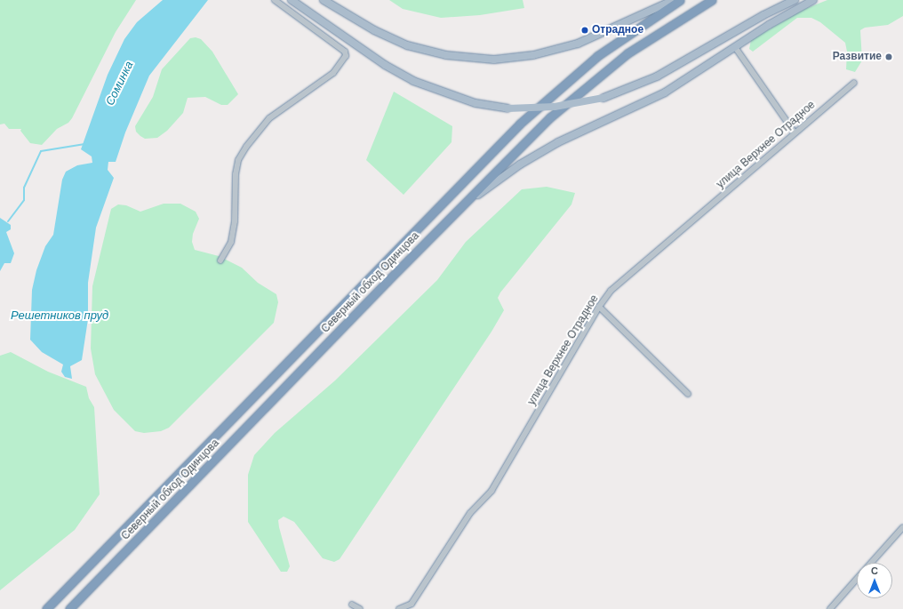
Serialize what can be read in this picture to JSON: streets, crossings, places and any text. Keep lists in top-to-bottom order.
{
  "streets": {
    "highway": ["Северный обход Одинцова"],
    "street": ["улица Верхнее Отрадное"]
  },
  "water": ["Соминка", "Решетников пруд"],
  "places": ["Отрадное", "Развитие"],
  "north": "top"
}
